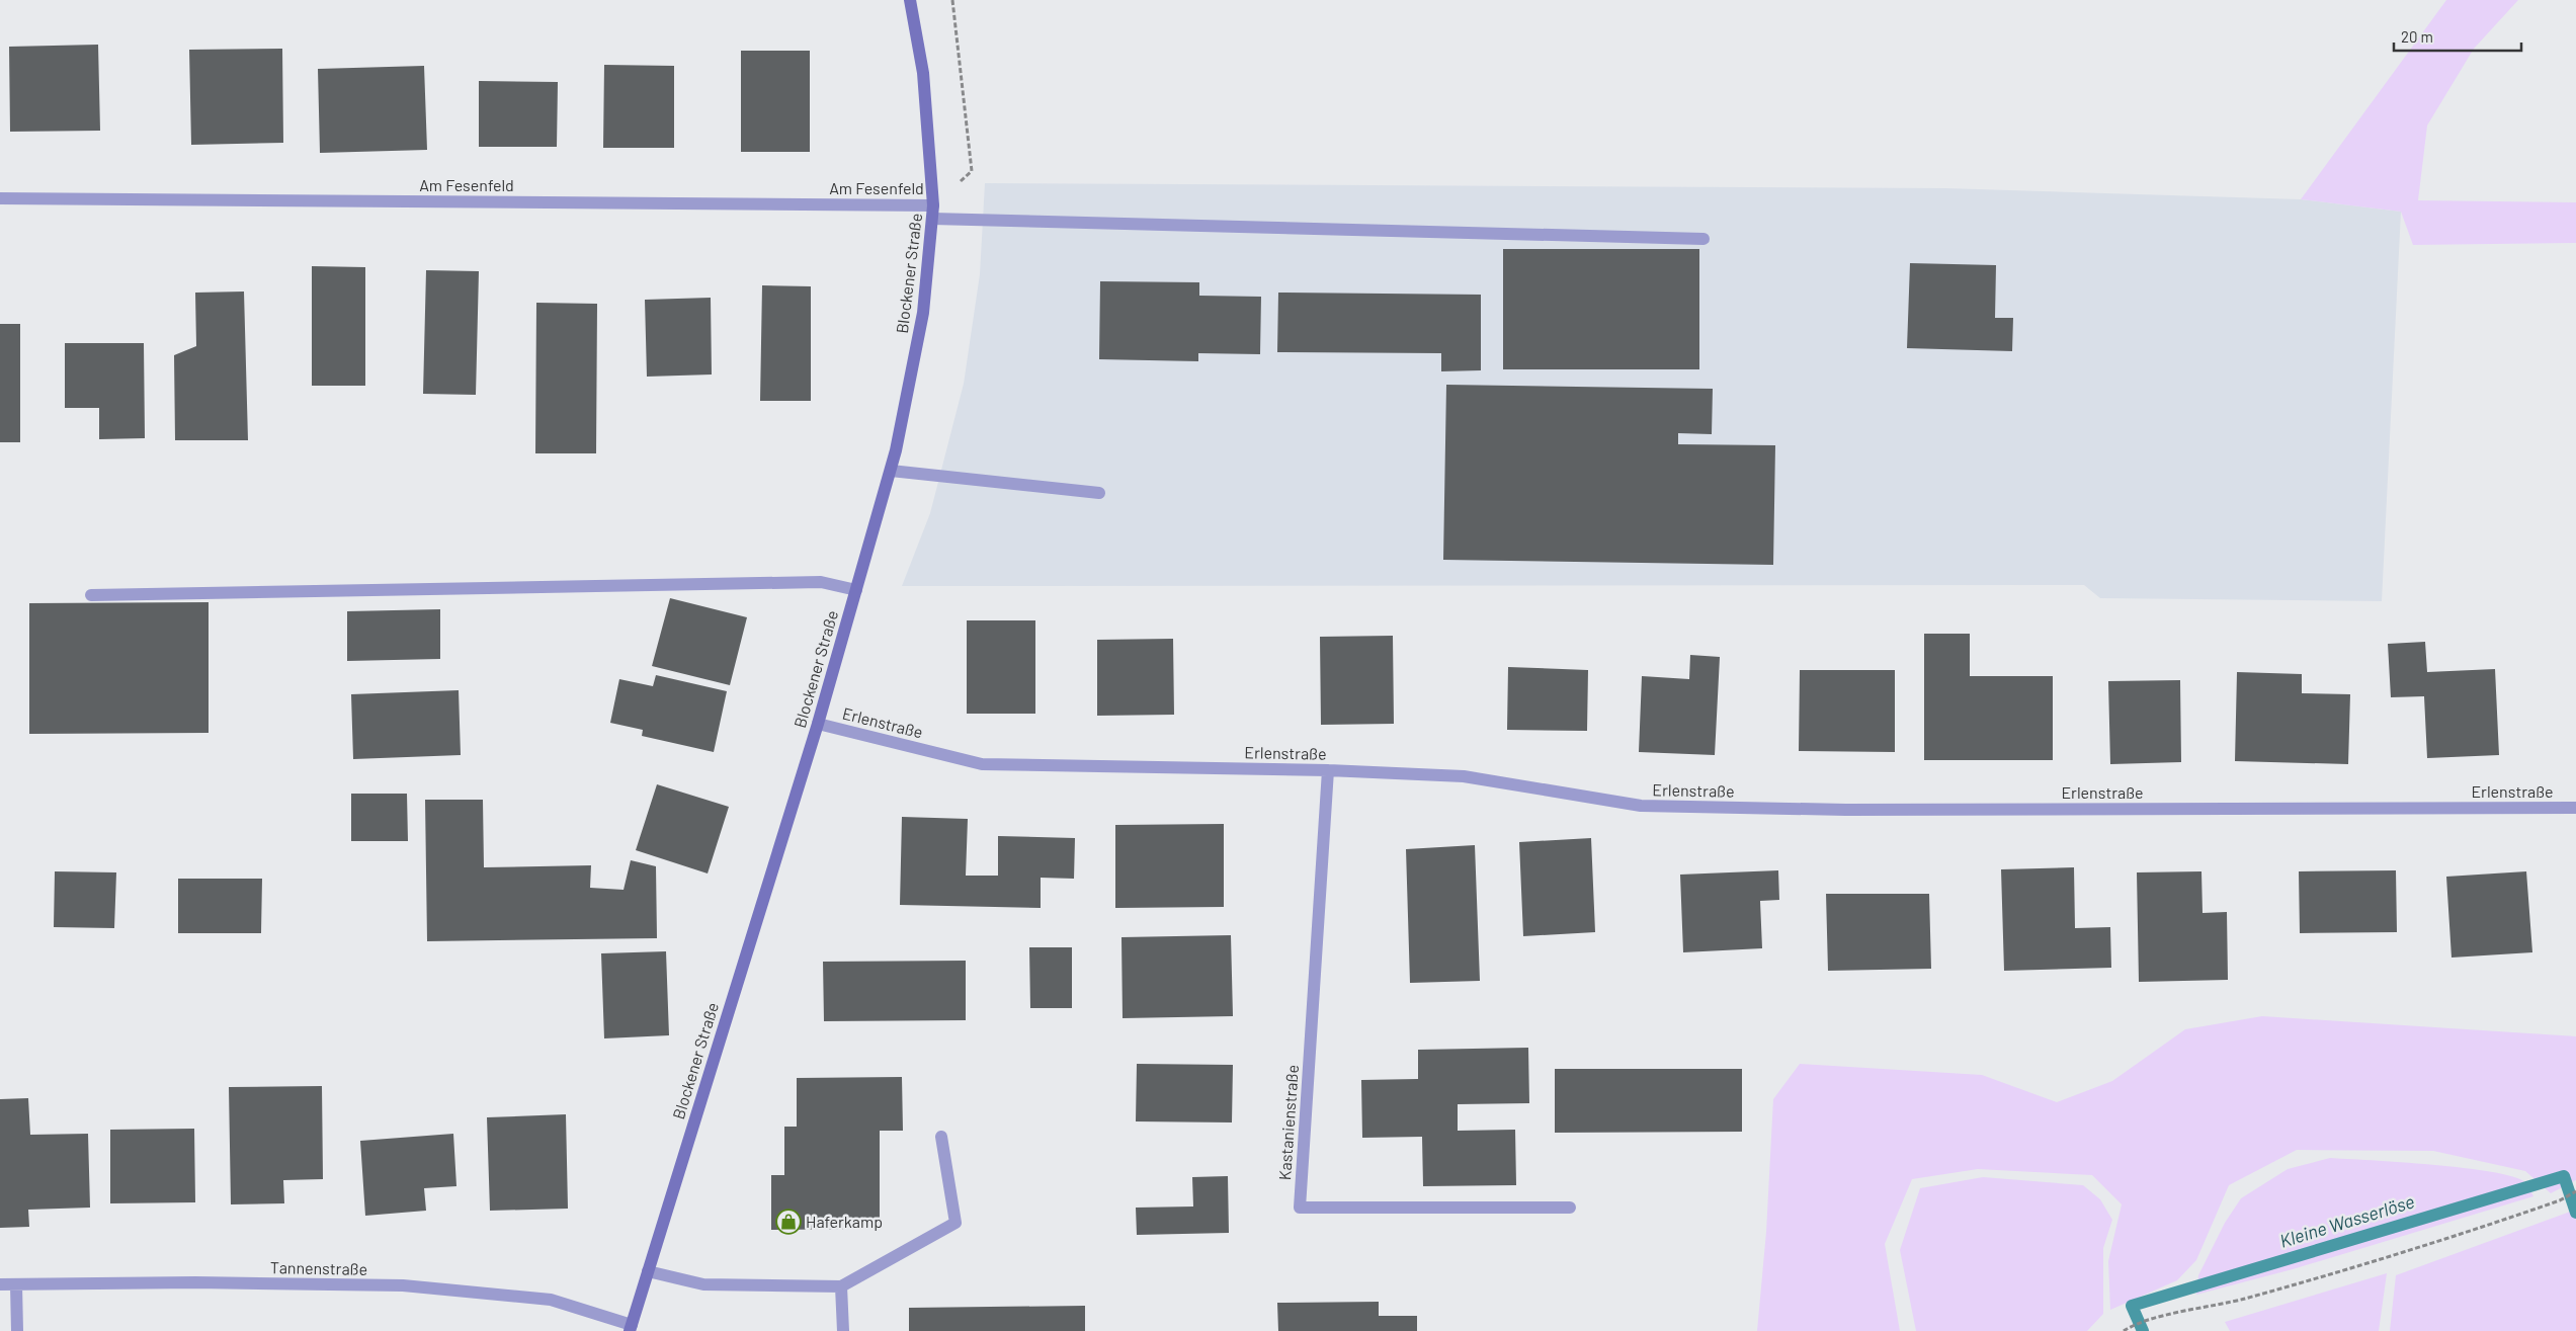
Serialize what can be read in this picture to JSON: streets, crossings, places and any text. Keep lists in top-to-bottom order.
{
  "streets": {
    "street": [
      "Am Fesenfeld",
      "Blockener Straße",
      "Erlenstraße",
      "Kastanienstraße",
      "Tannenstraße"
    ]
  },
  "crossings": [
    ["Am Fesenfeld", "Blockener Straße"],
    ["Blockener Straße", "Erlenstraße"],
    ["Blockener Straße", "Tannenstraße"],
    ["Erlenstraße", "Kastanienstraße"]
  ],
  "water": ["Kleine Wasserlöse"],
  "places": {
    "shop": ["Haferkamp"]
  },
  "scale_bar": "20 m"
}
